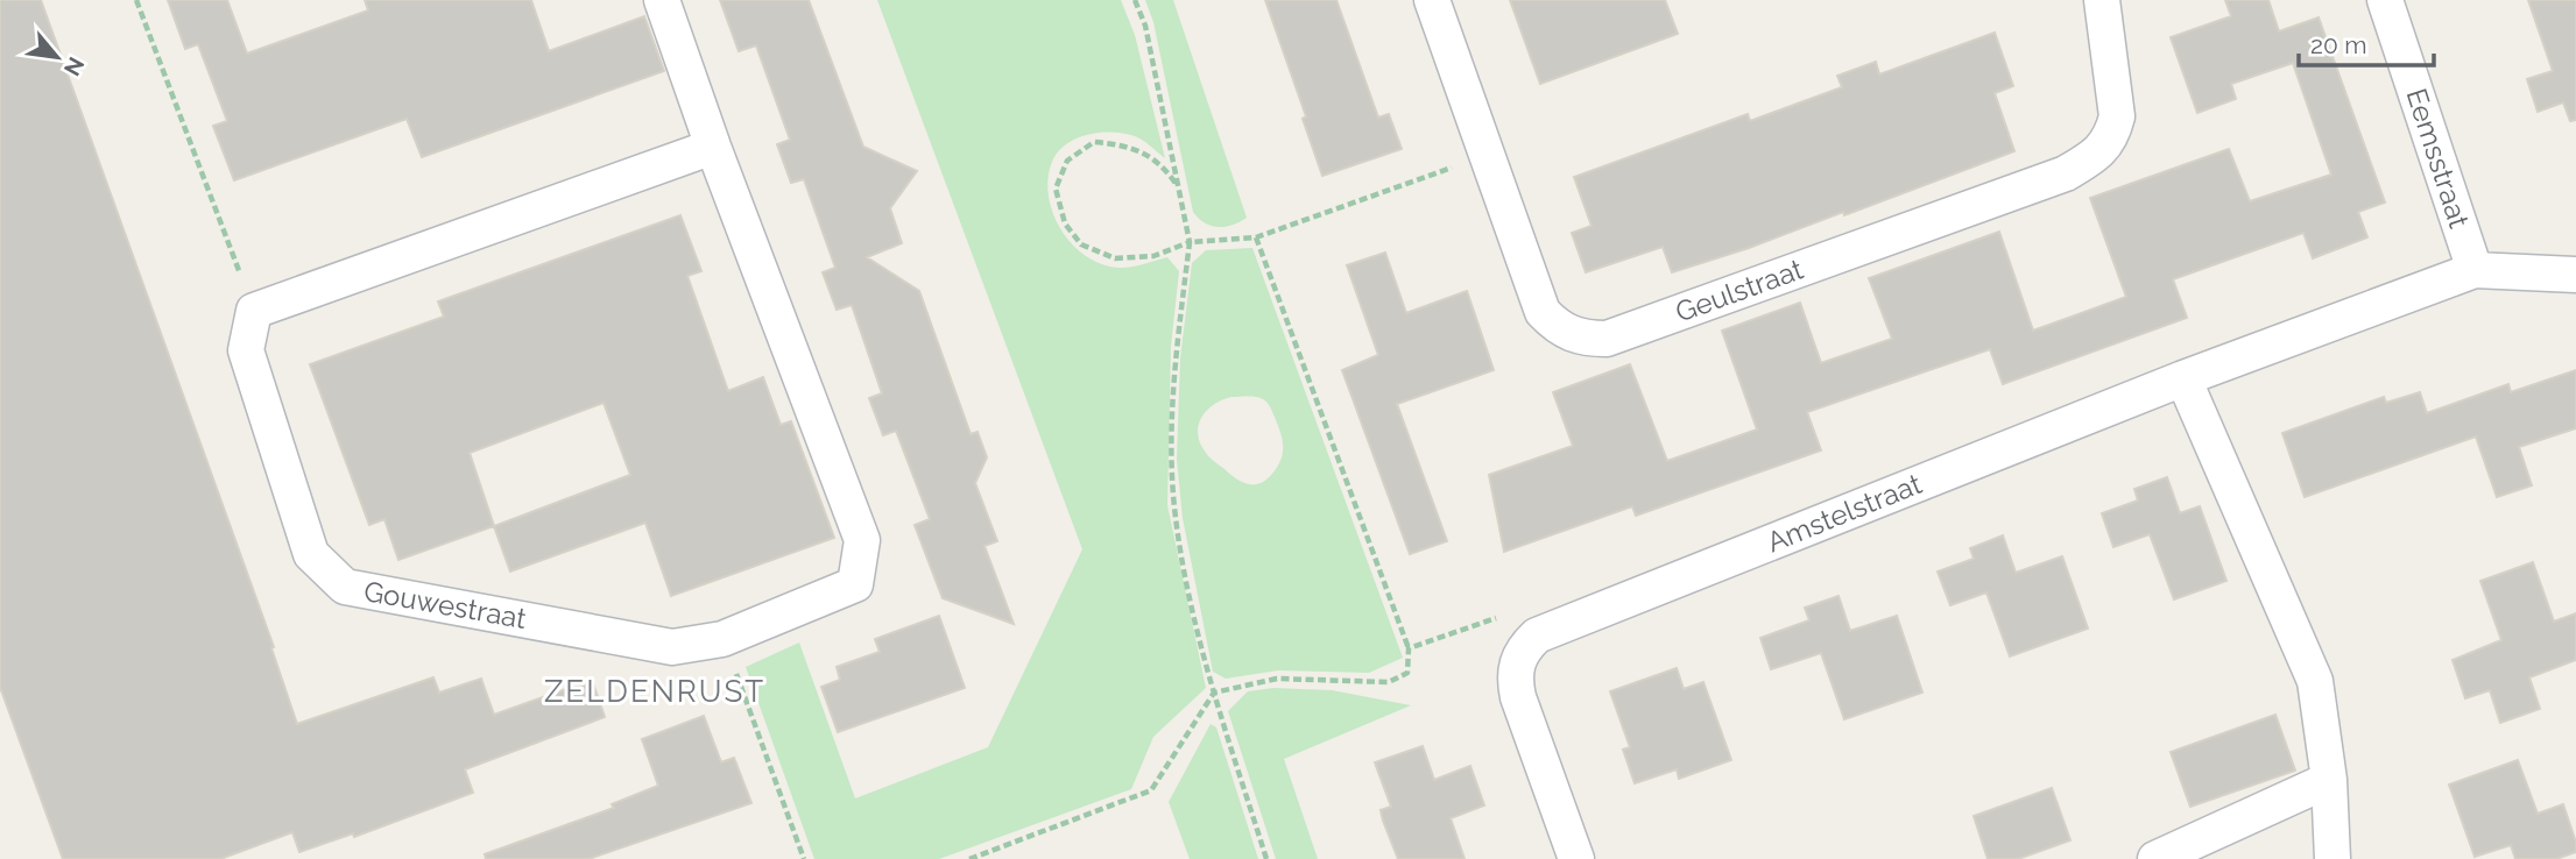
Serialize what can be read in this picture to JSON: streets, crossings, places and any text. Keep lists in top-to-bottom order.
{
  "streets": {
    "street": [
      "Eemsstraat",
      "Geulstraat",
      "Amstelstraat",
      "Gouwestraat"
    ]
  },
  "crossings": [
    ["Eemsstraat", "Amstelstraat"]
  ],
  "districts": ["ZELDENRUST"],
  "scale_bar": "20 m",
  "north": "bottom right"
}
